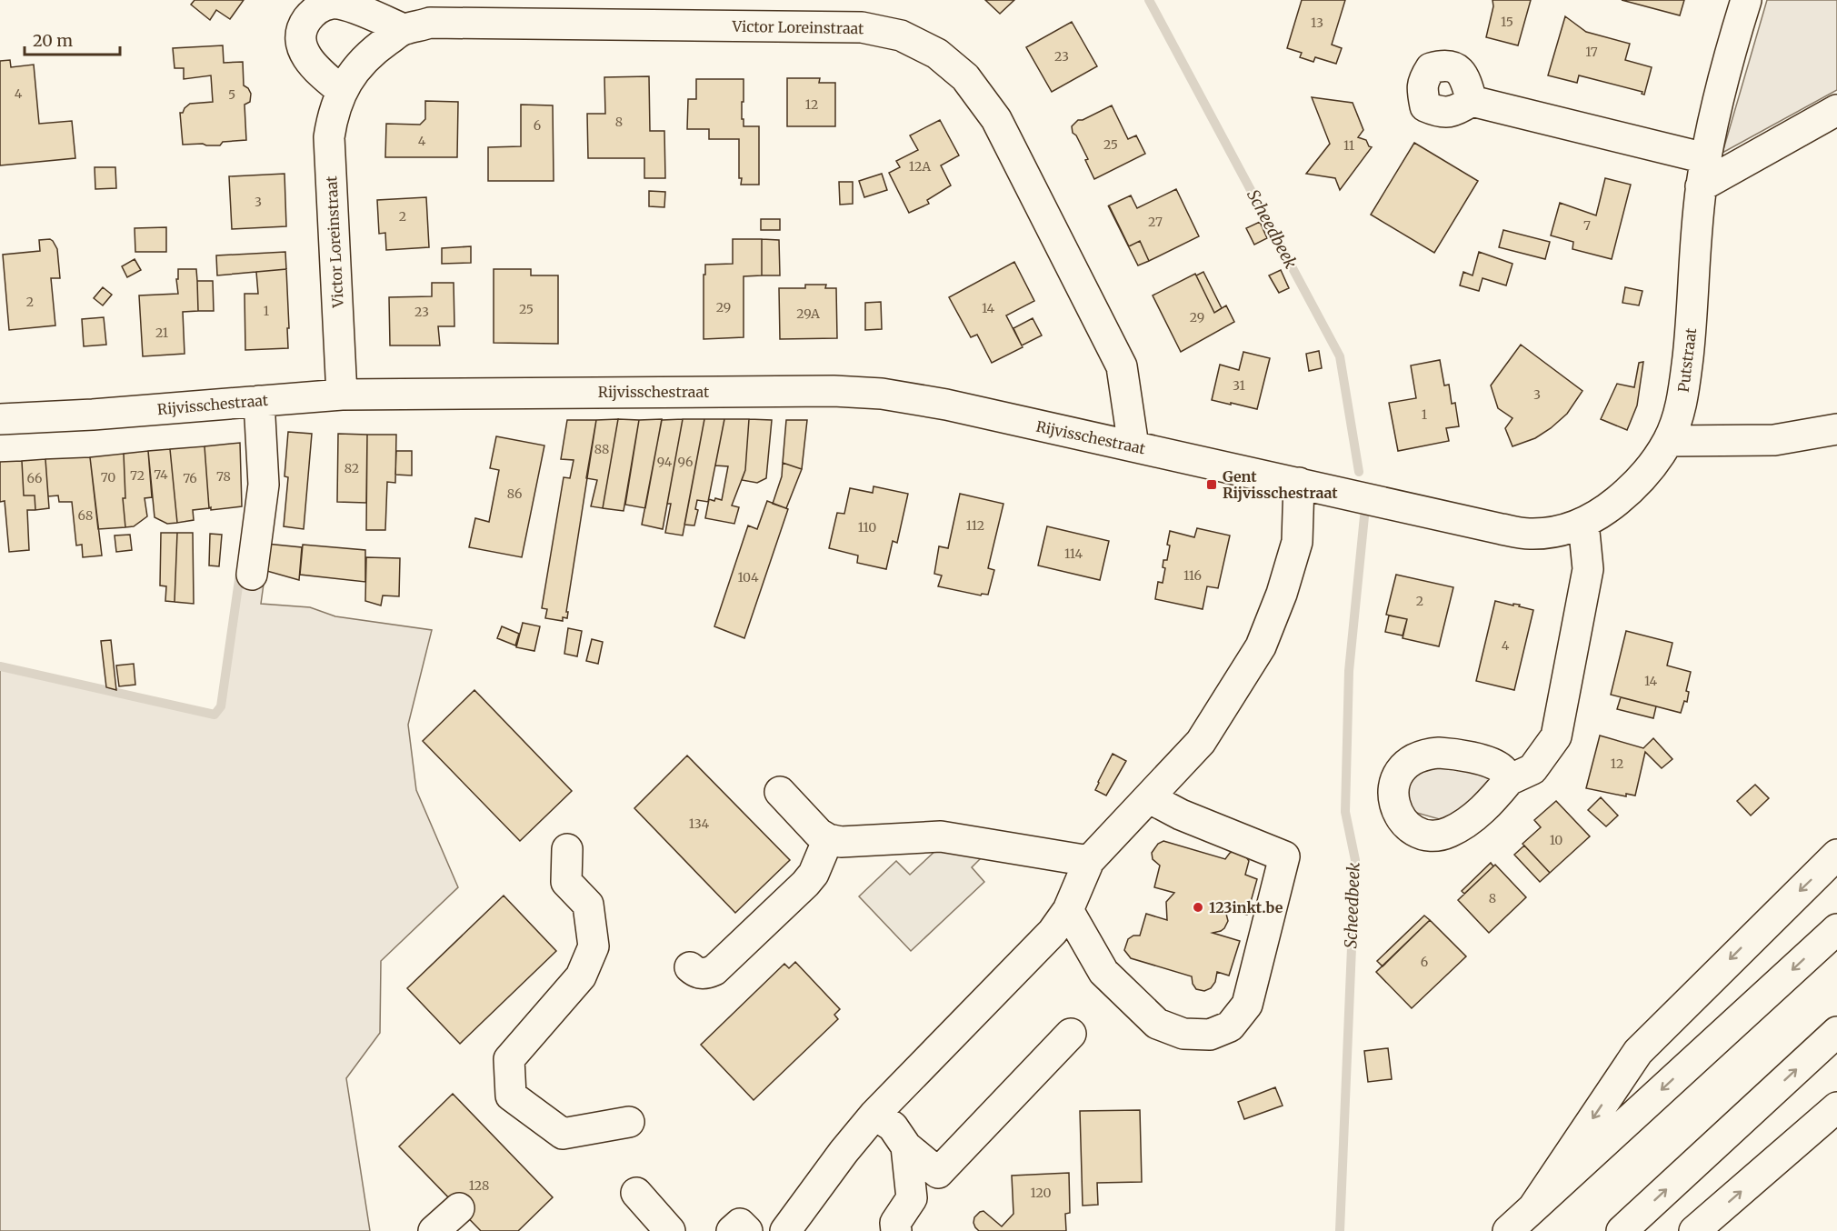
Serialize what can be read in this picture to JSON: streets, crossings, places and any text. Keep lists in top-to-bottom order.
{
  "streets": {
    "main road": ["Victor Loreinstraat", "Putstraat", "Rijvisschestraat"]
  },
  "crossings": [
    ["Victor Loreinstraat", "Rijvisschestraat"],
    ["Putstraat", "Rijvisschestraat"]
  ],
  "water": ["Scheedbeek"],
  "places": {
    "transit": ["Gent Rijvisschestraat"],
    "other": ["123inkt.be"]
  },
  "house_numbers": [
    "15",
    "13",
    "17",
    "23",
    "4",
    "5",
    "12",
    "8",
    "6",
    "4",
    "25",
    "11",
    "12A",
    "3",
    "2",
    "27",
    "7",
    "2",
    "29",
    "14",
    "25",
    "1",
    "23",
    "29A",
    "29",
    "21",
    "31",
    "3",
    "1",
    "88",
    "94",
    "96",
    "82",
    "74",
    "72",
    "78",
    "70",
    "66",
    "76",
    "86",
    "68",
    "112",
    "110",
    "114",
    "116",
    "104",
    "2",
    "4",
    "14",
    "12",
    "134",
    "10",
    "8",
    "6",
    "128",
    "120"
  ],
  "scale_bar": "20 m"
}
